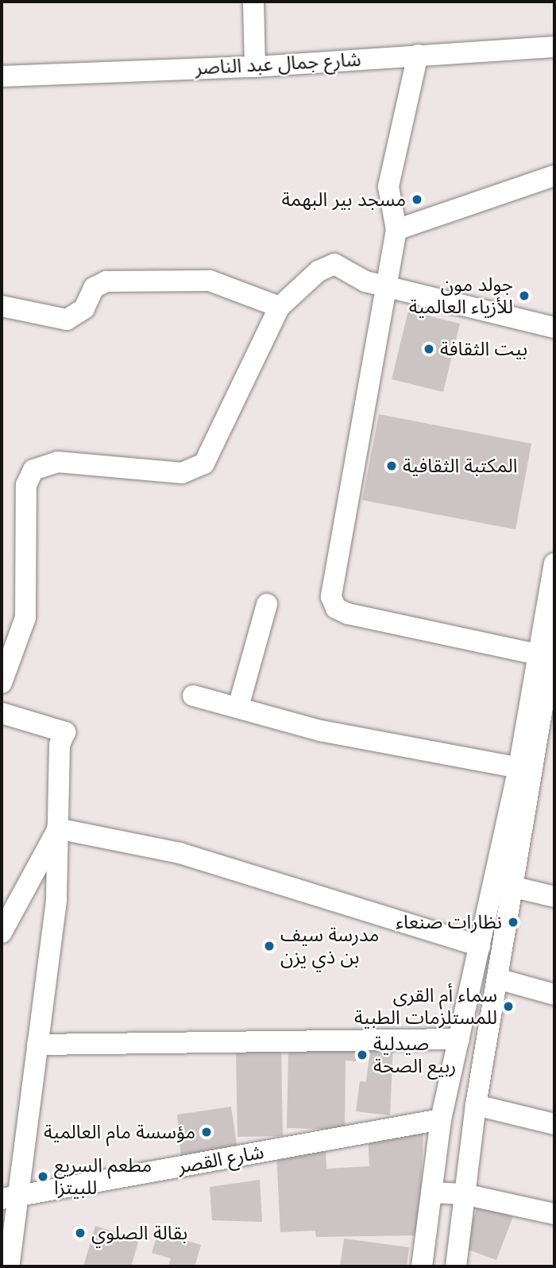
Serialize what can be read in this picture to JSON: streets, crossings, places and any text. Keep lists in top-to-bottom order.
{
  "streets": {
    "street": ["شارع جمال عبد الناصر", "شارع القصر"]
  },
  "places": [
    "مسجد بير البهمة",
    "جولد مون للأزياء العالمية",
    "بيت الثقافة",
    "المكتبة الثقافية",
    "نظارات صنعاء",
    "مدرسة سيف بن ذي يزن",
    "سماء أم القرى للمستلزمات الطبية",
    "صيدلية ربيع الصحة",
    "مؤسسة مام العالمية",
    "مطعم السريع للبيتزا",
    "بقالة الصلوي"
  ]
}
